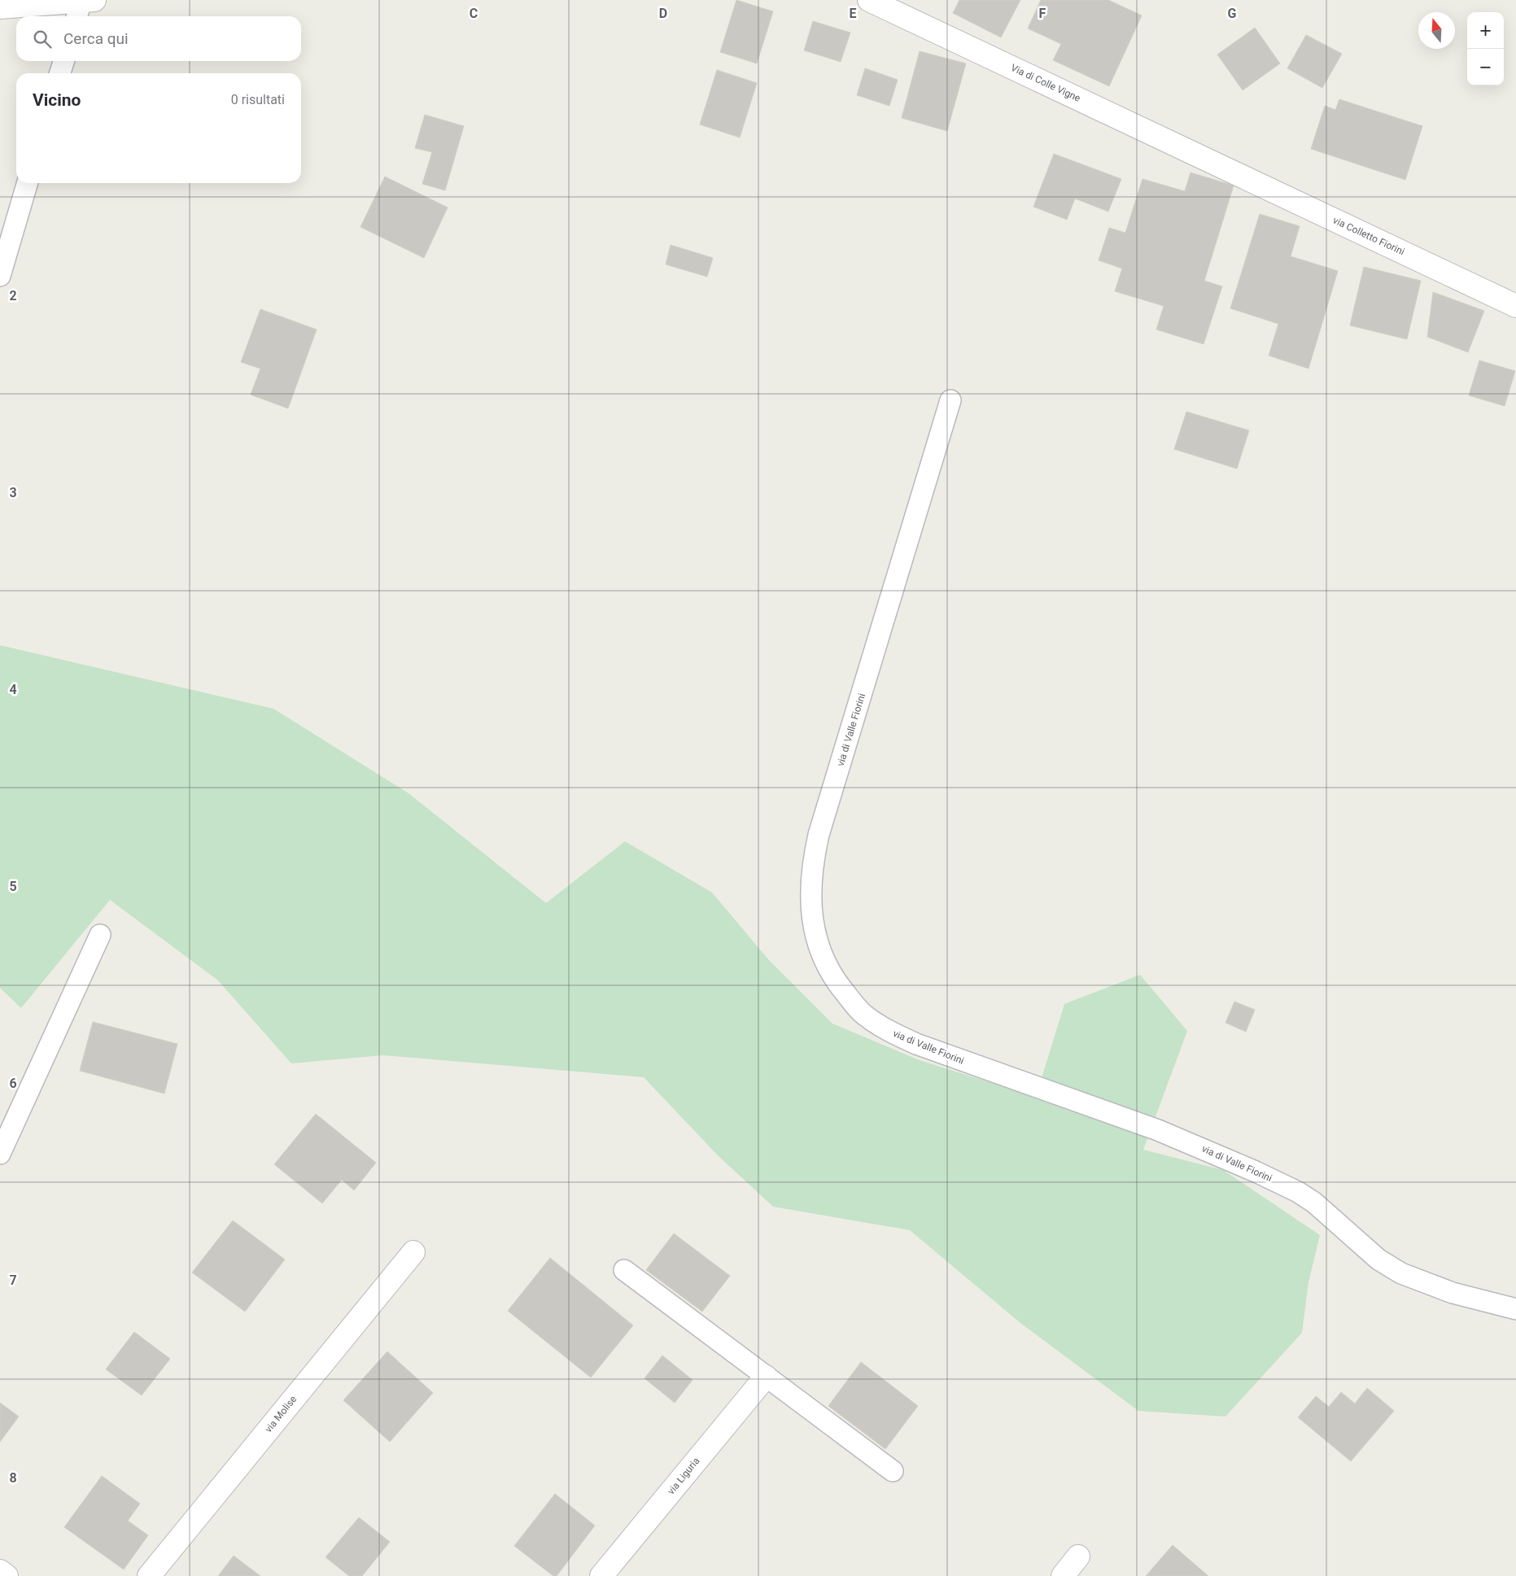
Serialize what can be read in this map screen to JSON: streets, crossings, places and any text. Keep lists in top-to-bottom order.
{
  "streets": {
    "street": [
      "Via di Colle Vigne",
      "via Colletto Fiorini",
      "via Molise",
      "via Liguria"
    ],
    "lane": ["via di Valle Fiorini"]
  },
  "crossings": [
    ["Via di Colle Vigne", "via Colletto Fiorini"]
  ],
  "north": "top",
  "page": {
    "map_buttons": ["+", "−"],
    "search": "Cerca qui",
    "heading": ["Vicino", "0 risultati"]
  },
  "grid": {
    "columns": [
      "C",
      "D",
      "E",
      "F",
      "G"
    ],
    "rows": [
      "2",
      "3",
      "4",
      "5",
      "6",
      "7",
      "8"
    ]
  }
}
